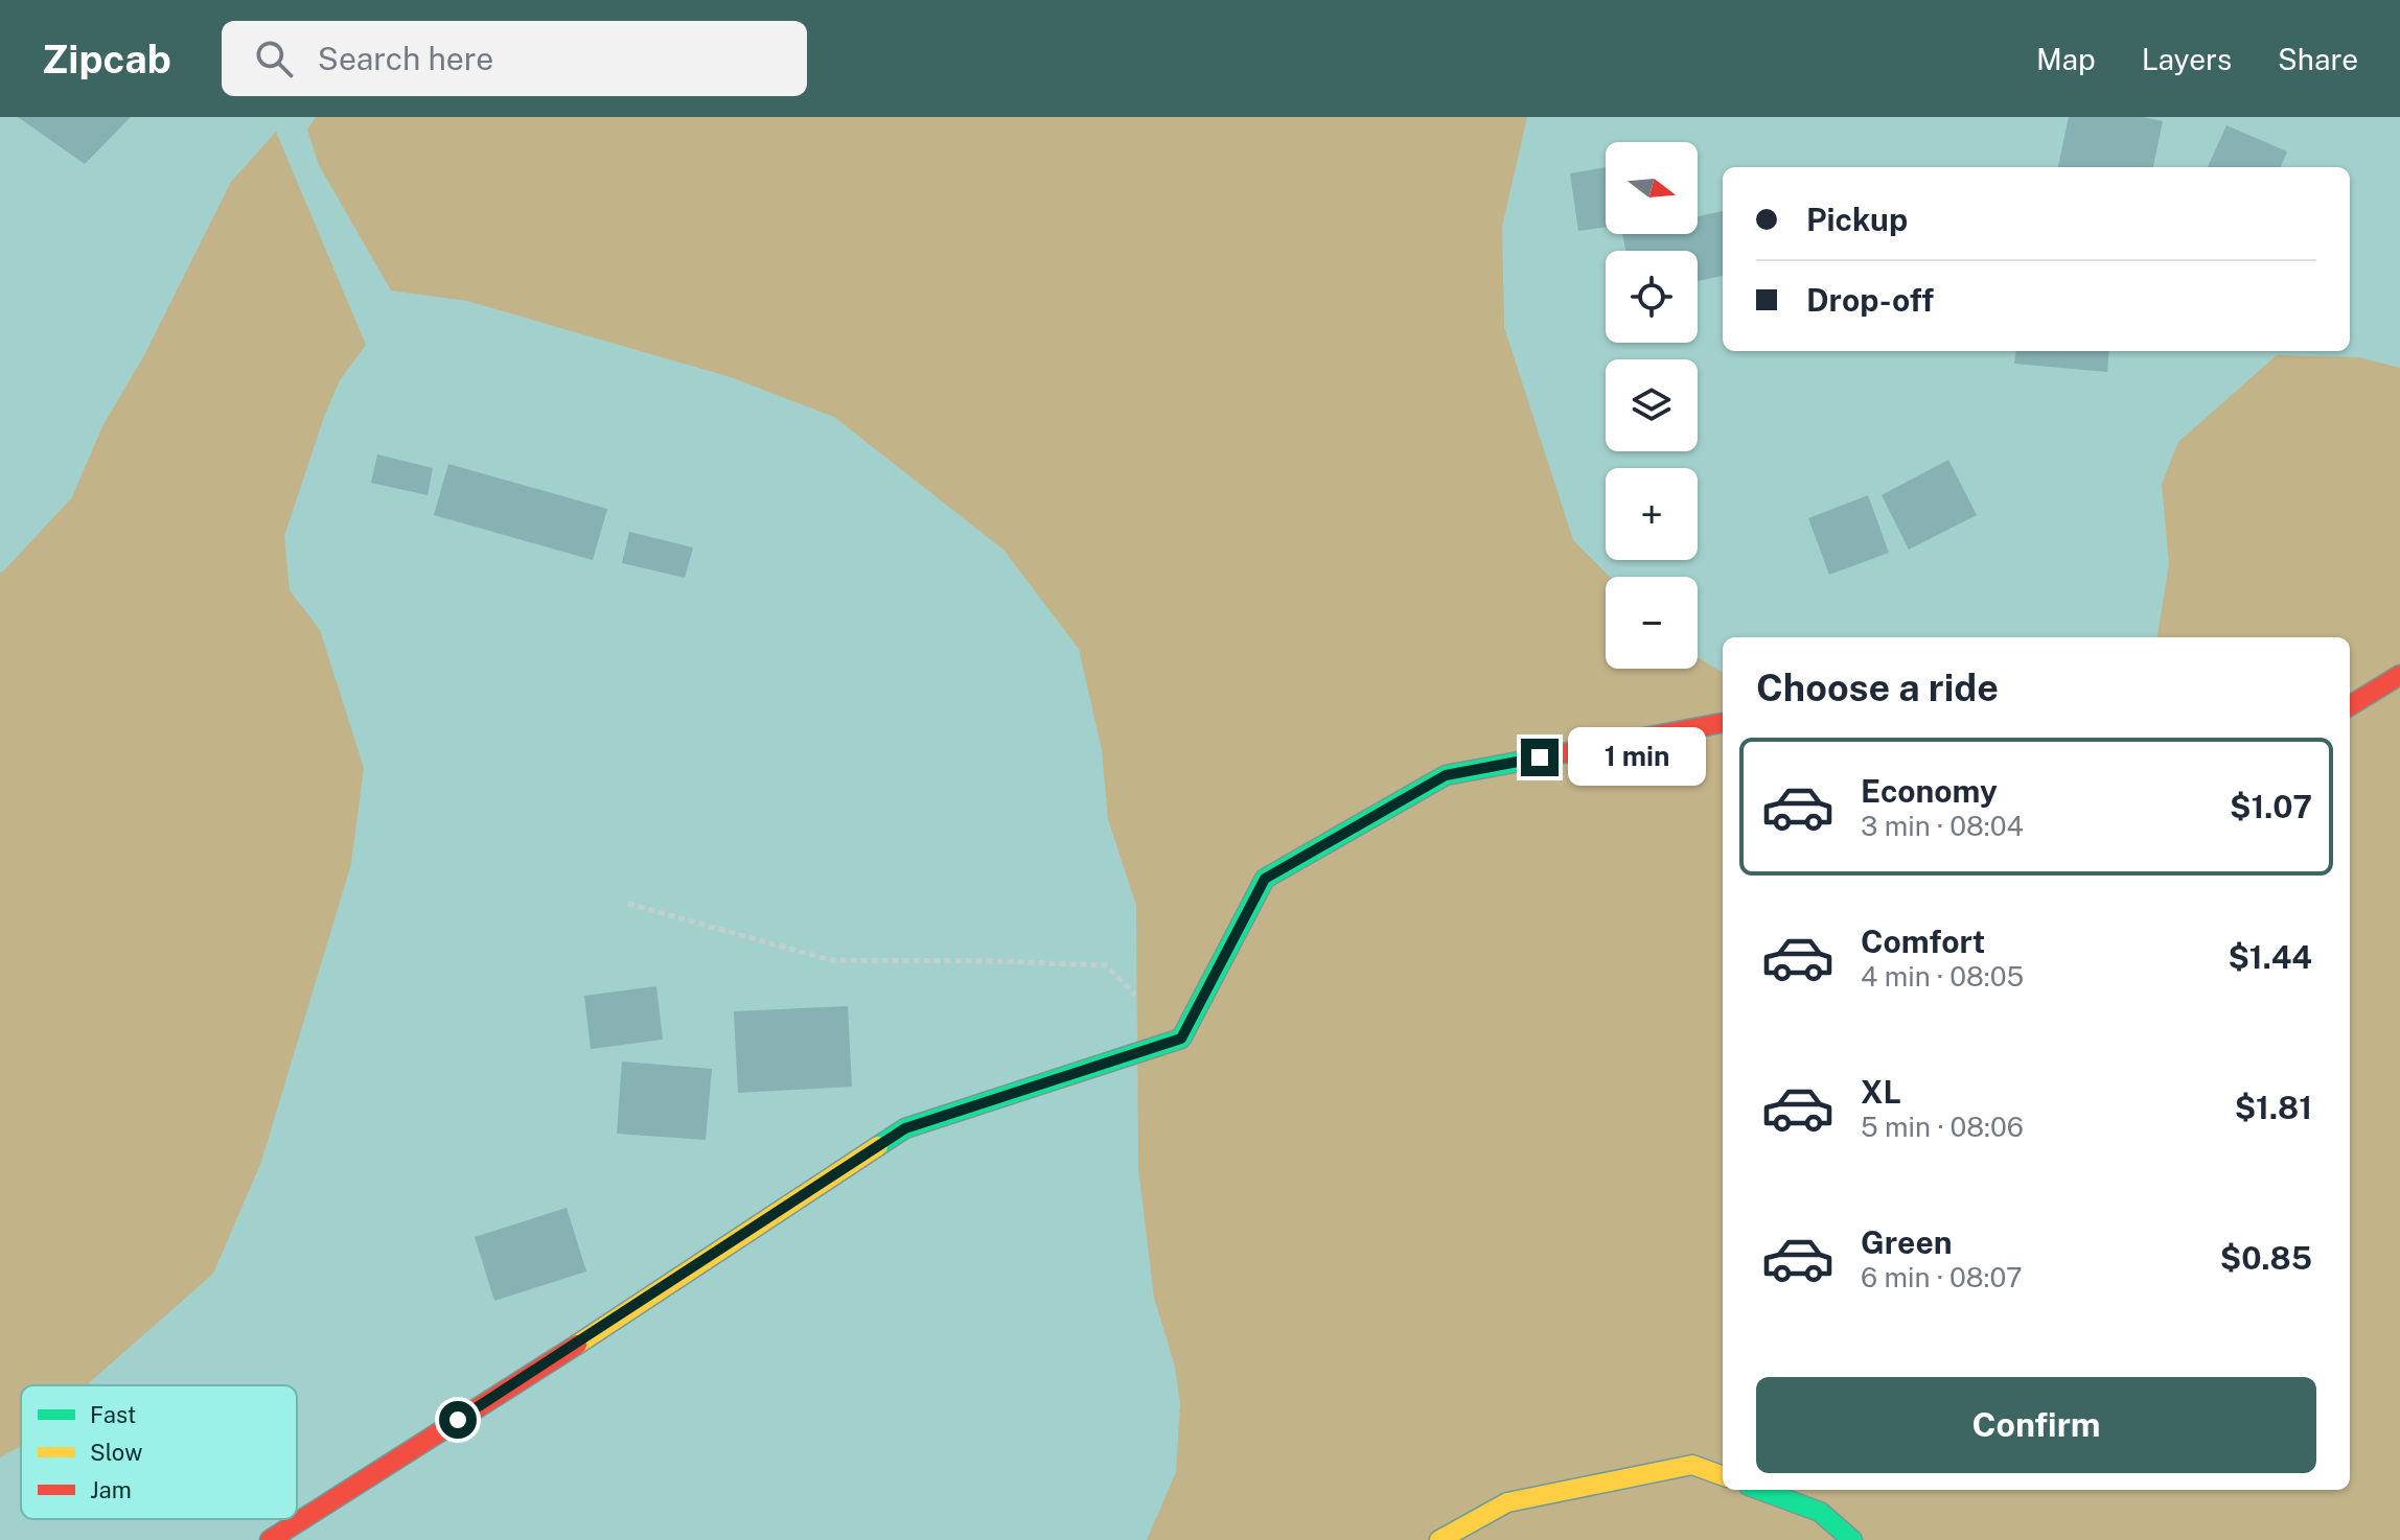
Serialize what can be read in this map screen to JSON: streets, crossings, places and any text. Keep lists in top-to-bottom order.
{
  "legend": ["Fast", "Slow", "Jam"],
  "north": "right",
  "page": {
    "header": "Zipcab",
    "search": "Search here",
    "nav": ["Map", "Layers", "Share"],
    "map_buttons": ["+", "−"],
    "banner": ["Pickup", "Drop-off"],
    "heading": "Choose a ride",
    "bubble": "1 min",
    "list": [
      {
        "name": "Economy",
        "note": "3 min · 08:04",
        "value": "$1.07"
      },
      {
        "name": "Comfort",
        "note": "4 min · 08:05",
        "value": "$1.44"
      },
      {
        "name": "XL",
        "note": "5 min · 08:06",
        "value": "$1.81"
      },
      {
        "name": "Green",
        "note": "6 min · 08:07",
        "value": "$0.85"
      }
    ],
    "buttons": "Confirm"
  }
}
